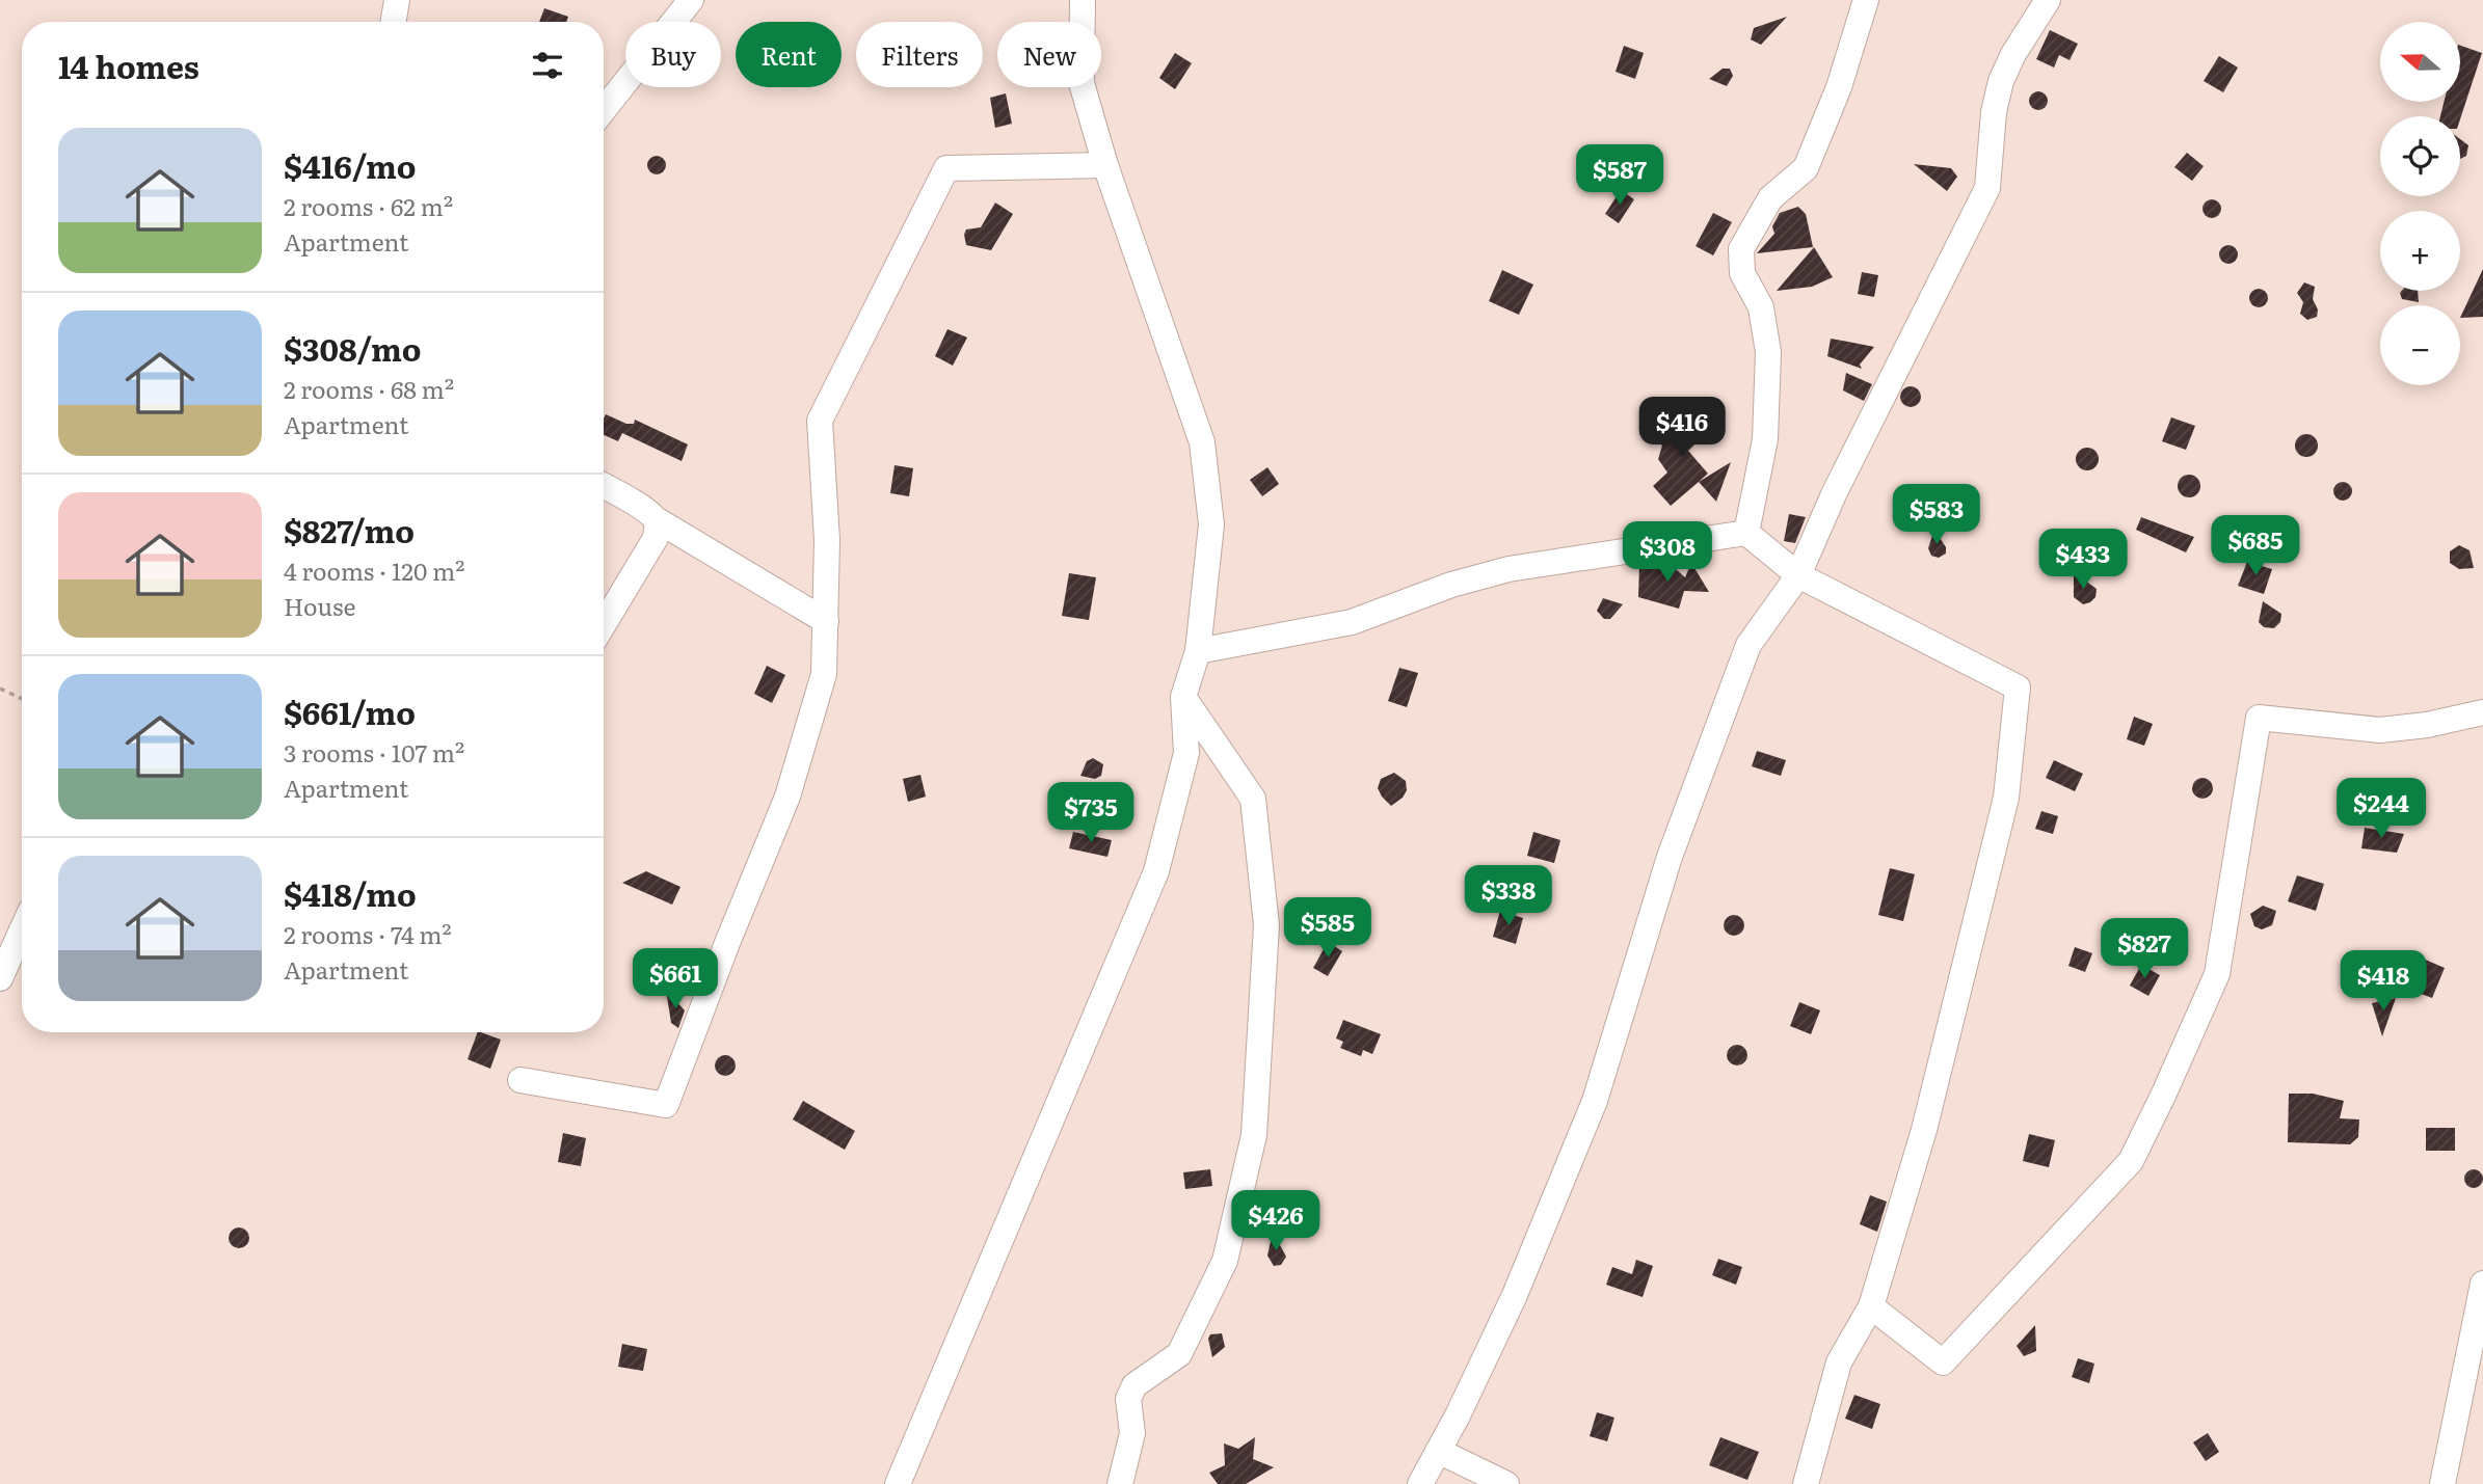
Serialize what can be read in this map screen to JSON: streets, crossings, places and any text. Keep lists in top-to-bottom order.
{
  "north": "left",
  "page": {
    "map_buttons": ["+", "−"],
    "chip": [
      "Buy",
      "Rent",
      "Filters",
      "New"
    ],
    "heading": "14 homes",
    "list": [
      {
        "name": "$416/mo",
        "note": "2 rooms · 62 m² · Apartment"
      },
      {
        "name": "$308/mo",
        "note": "2 rooms · 68 m² · Apartment"
      },
      {
        "name": "$827/mo",
        "note": "4 rooms · 120 m² · House"
      },
      {
        "name": "$661/mo",
        "note": "3 rooms · 107 m² · Apartment"
      },
      {
        "name": "$418/mo",
        "note": "2 rooms · 74 m² · Apartment"
      }
    ],
    "price": [
      "$587",
      "$416",
      "$583",
      "$685",
      "$308",
      "$433",
      "$244",
      "$735",
      "$338",
      "$585",
      "$827",
      "$661",
      "$418",
      "$426"
    ]
  }
}
